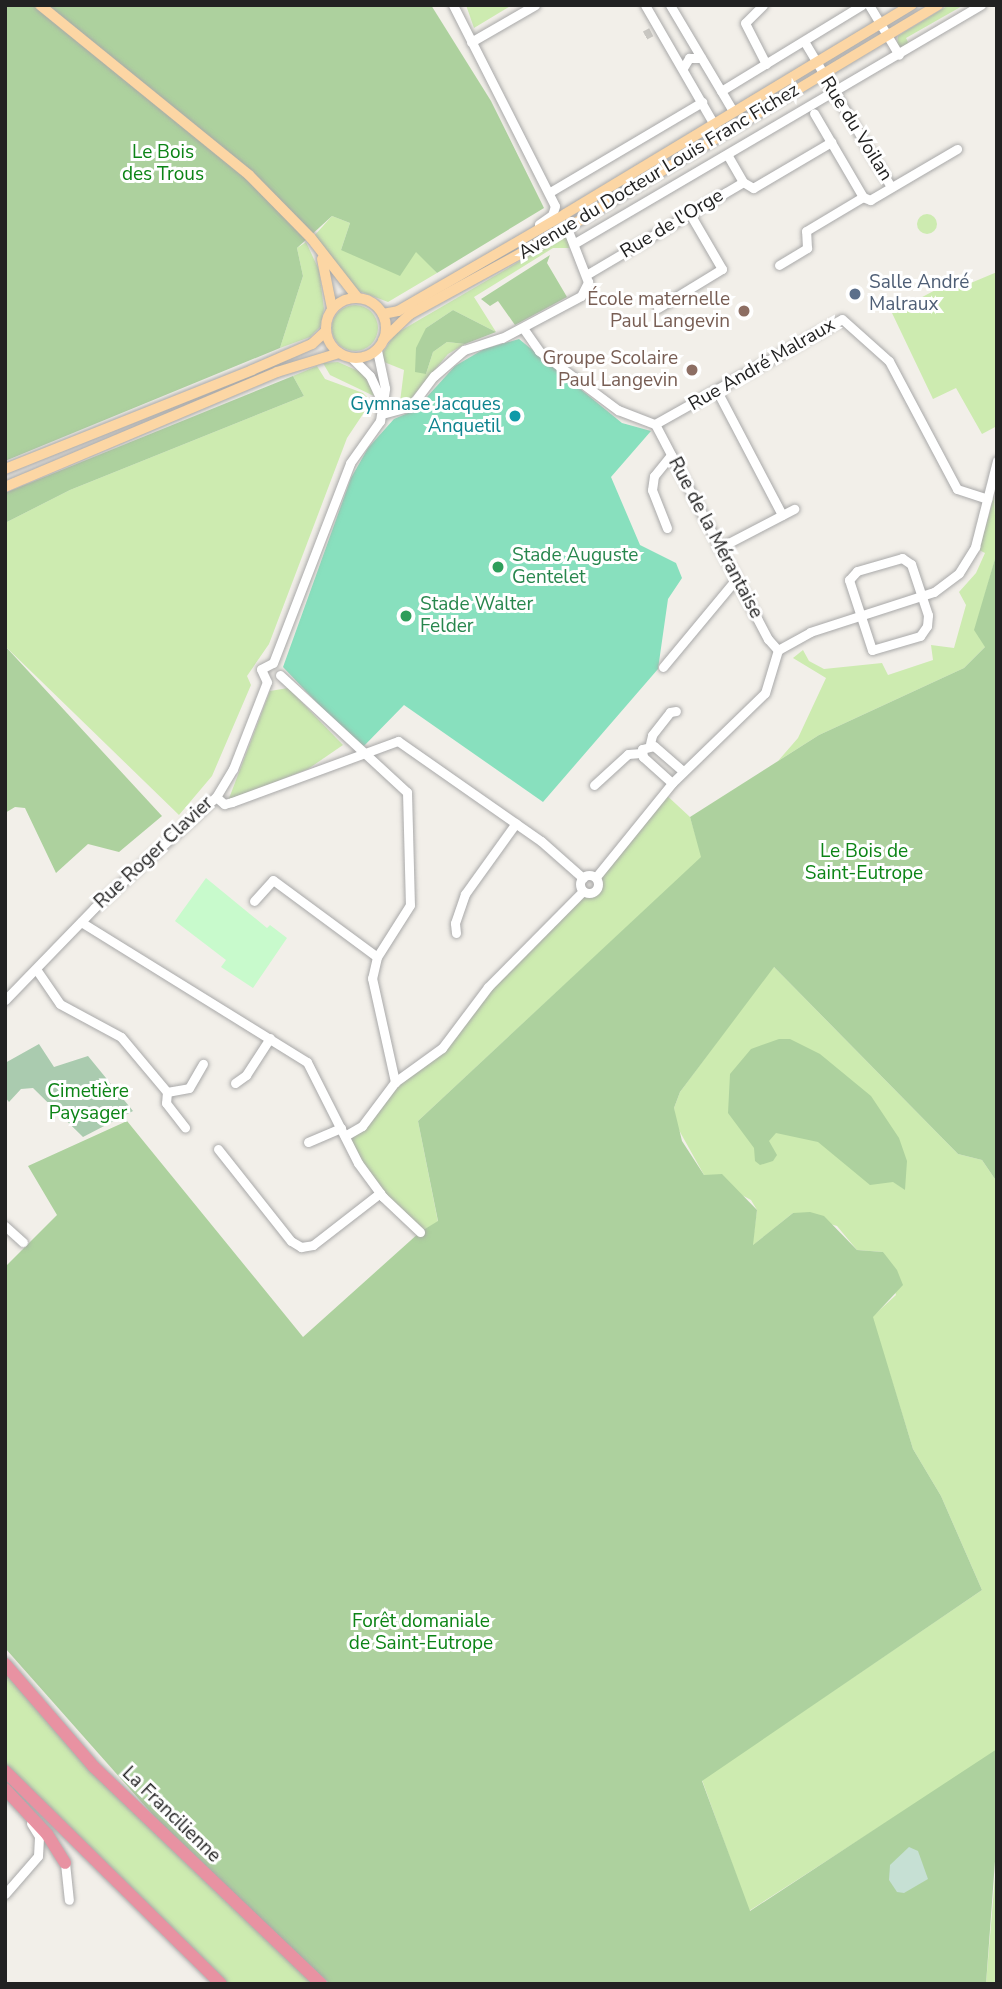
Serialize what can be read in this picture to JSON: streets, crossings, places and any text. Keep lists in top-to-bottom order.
{
  "streets": {
    "highway": ["La Francilienne"],
    "main road": ["Avenue du Docteur Louis Franc Fichez"],
    "street": [
      "Rue du Voilan",
      "Rue de l'Orge",
      "Rue André Malraux",
      "Rue de la Mérantaise",
      "Rue Roger Clavier"
    ]
  },
  "crossings": [
    ["Rue du Voilan", "Avenue du Docteur Louis Franc Fichez"],
    ["Rue André Malraux", "Rue de la Mérantaise"]
  ],
  "parks": [
    "Le Bois des Trous",
    "Le Bois de Saint-Eutrope",
    "Cimetière Paysager",
    "Forêt domaniale de Saint-Eutrope"
  ],
  "places": [
    "Salle André Malraux",
    "École maternelle Paul Langevin",
    "Groupe Scolaire Paul Langevin",
    "Gymnase Jacques Anquetil",
    "Stade Auguste Gentelet",
    "Stade Walter Felder"
  ]
}
